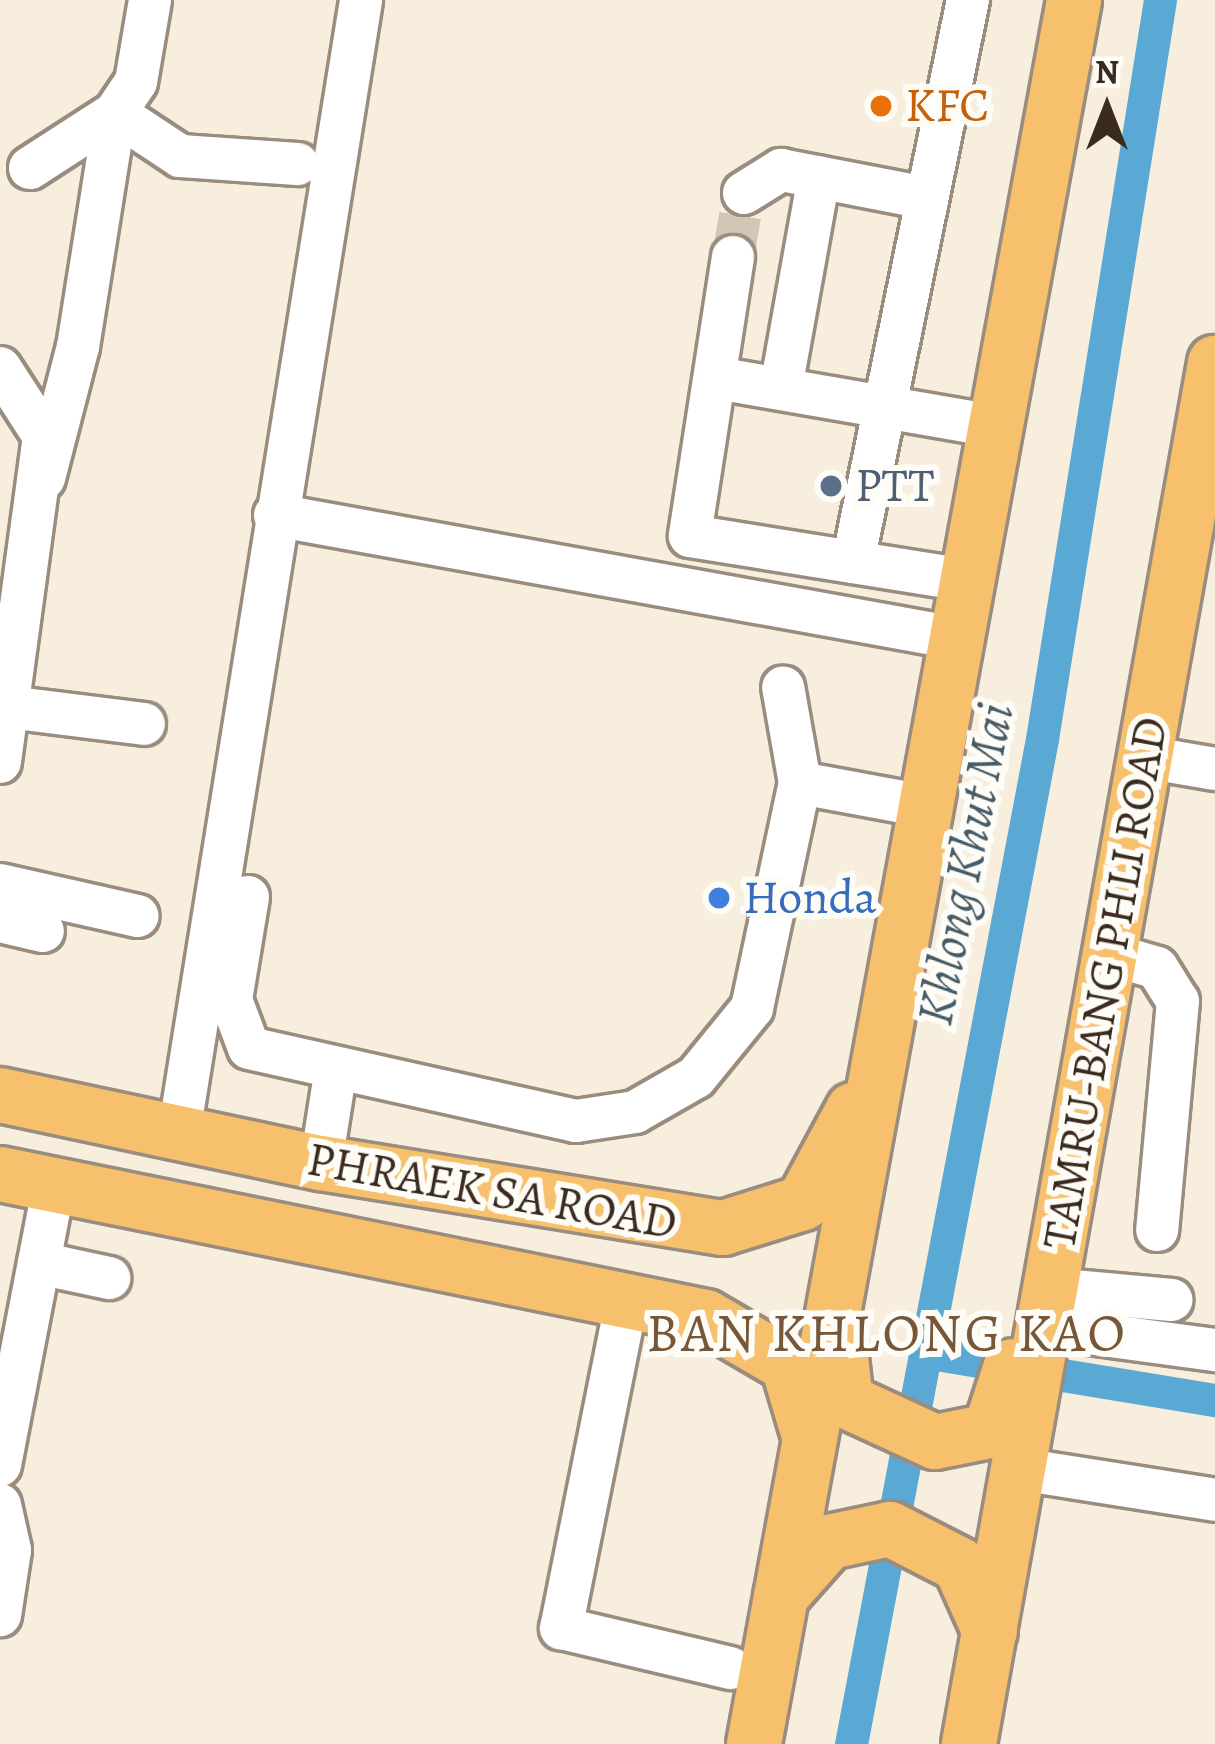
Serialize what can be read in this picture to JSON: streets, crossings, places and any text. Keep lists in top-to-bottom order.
{
  "streets": {
    "main road": ["TAMRU-BANG PHLI ROAD", "PHRAEK SA ROAD"]
  },
  "districts": ["BAN KHLONG KAO"],
  "water": ["Khlong Khut Mai"],
  "places": ["KFC", "PTT", "Honda"],
  "north": "top"
}
